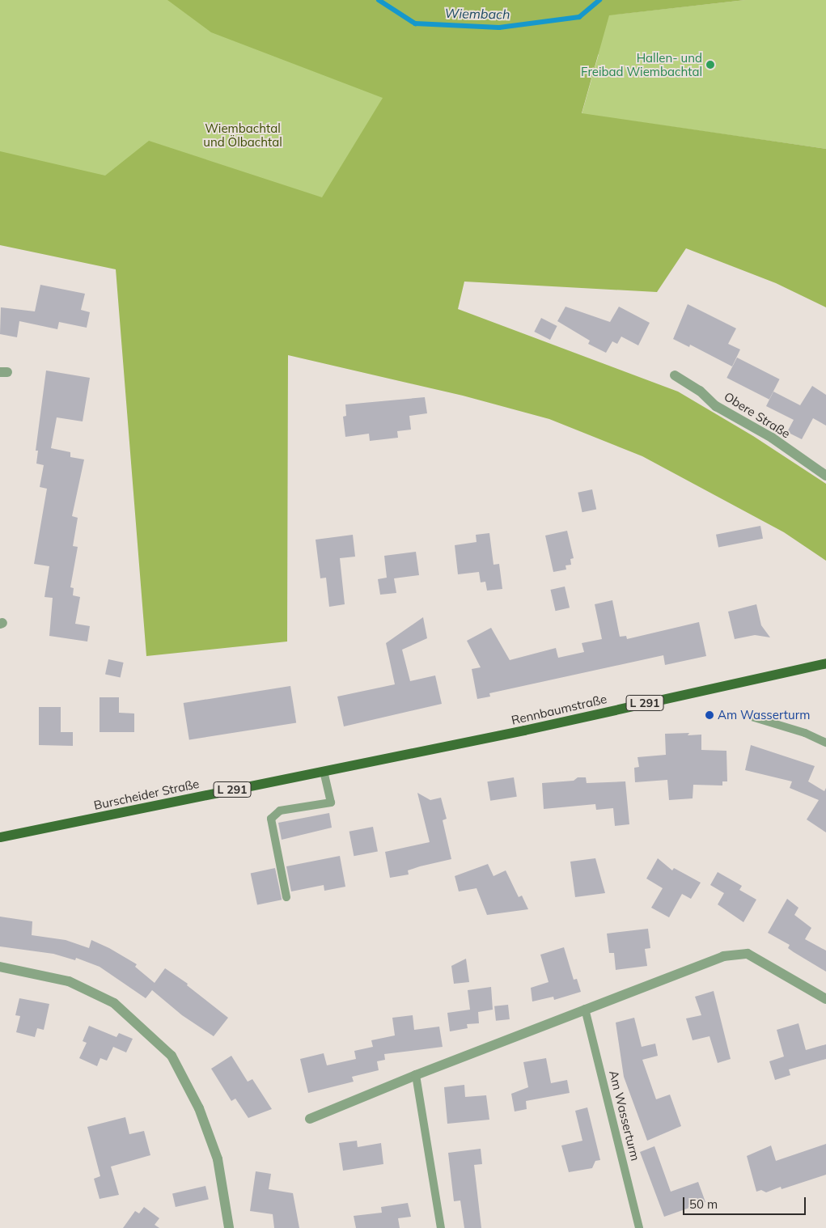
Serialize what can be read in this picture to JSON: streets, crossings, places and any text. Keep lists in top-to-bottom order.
{
  "streets": {
    "main road": ["L 291", "Rennbaumstraße", "Burscheider Straße"],
    "street": ["Obere Straße"],
    "lane": ["Am Wasserturm"]
  },
  "crossings": [
    ["Rennbaumstraße", "Burscheider Straße"]
  ],
  "water": ["Wiembach"],
  "parks": ["Wiembachtal und Ölbachtal"],
  "places": ["Hallen- und Freibad Wiembachtal", "Am Wasserturm"],
  "scale_bar": "50 m"
}
